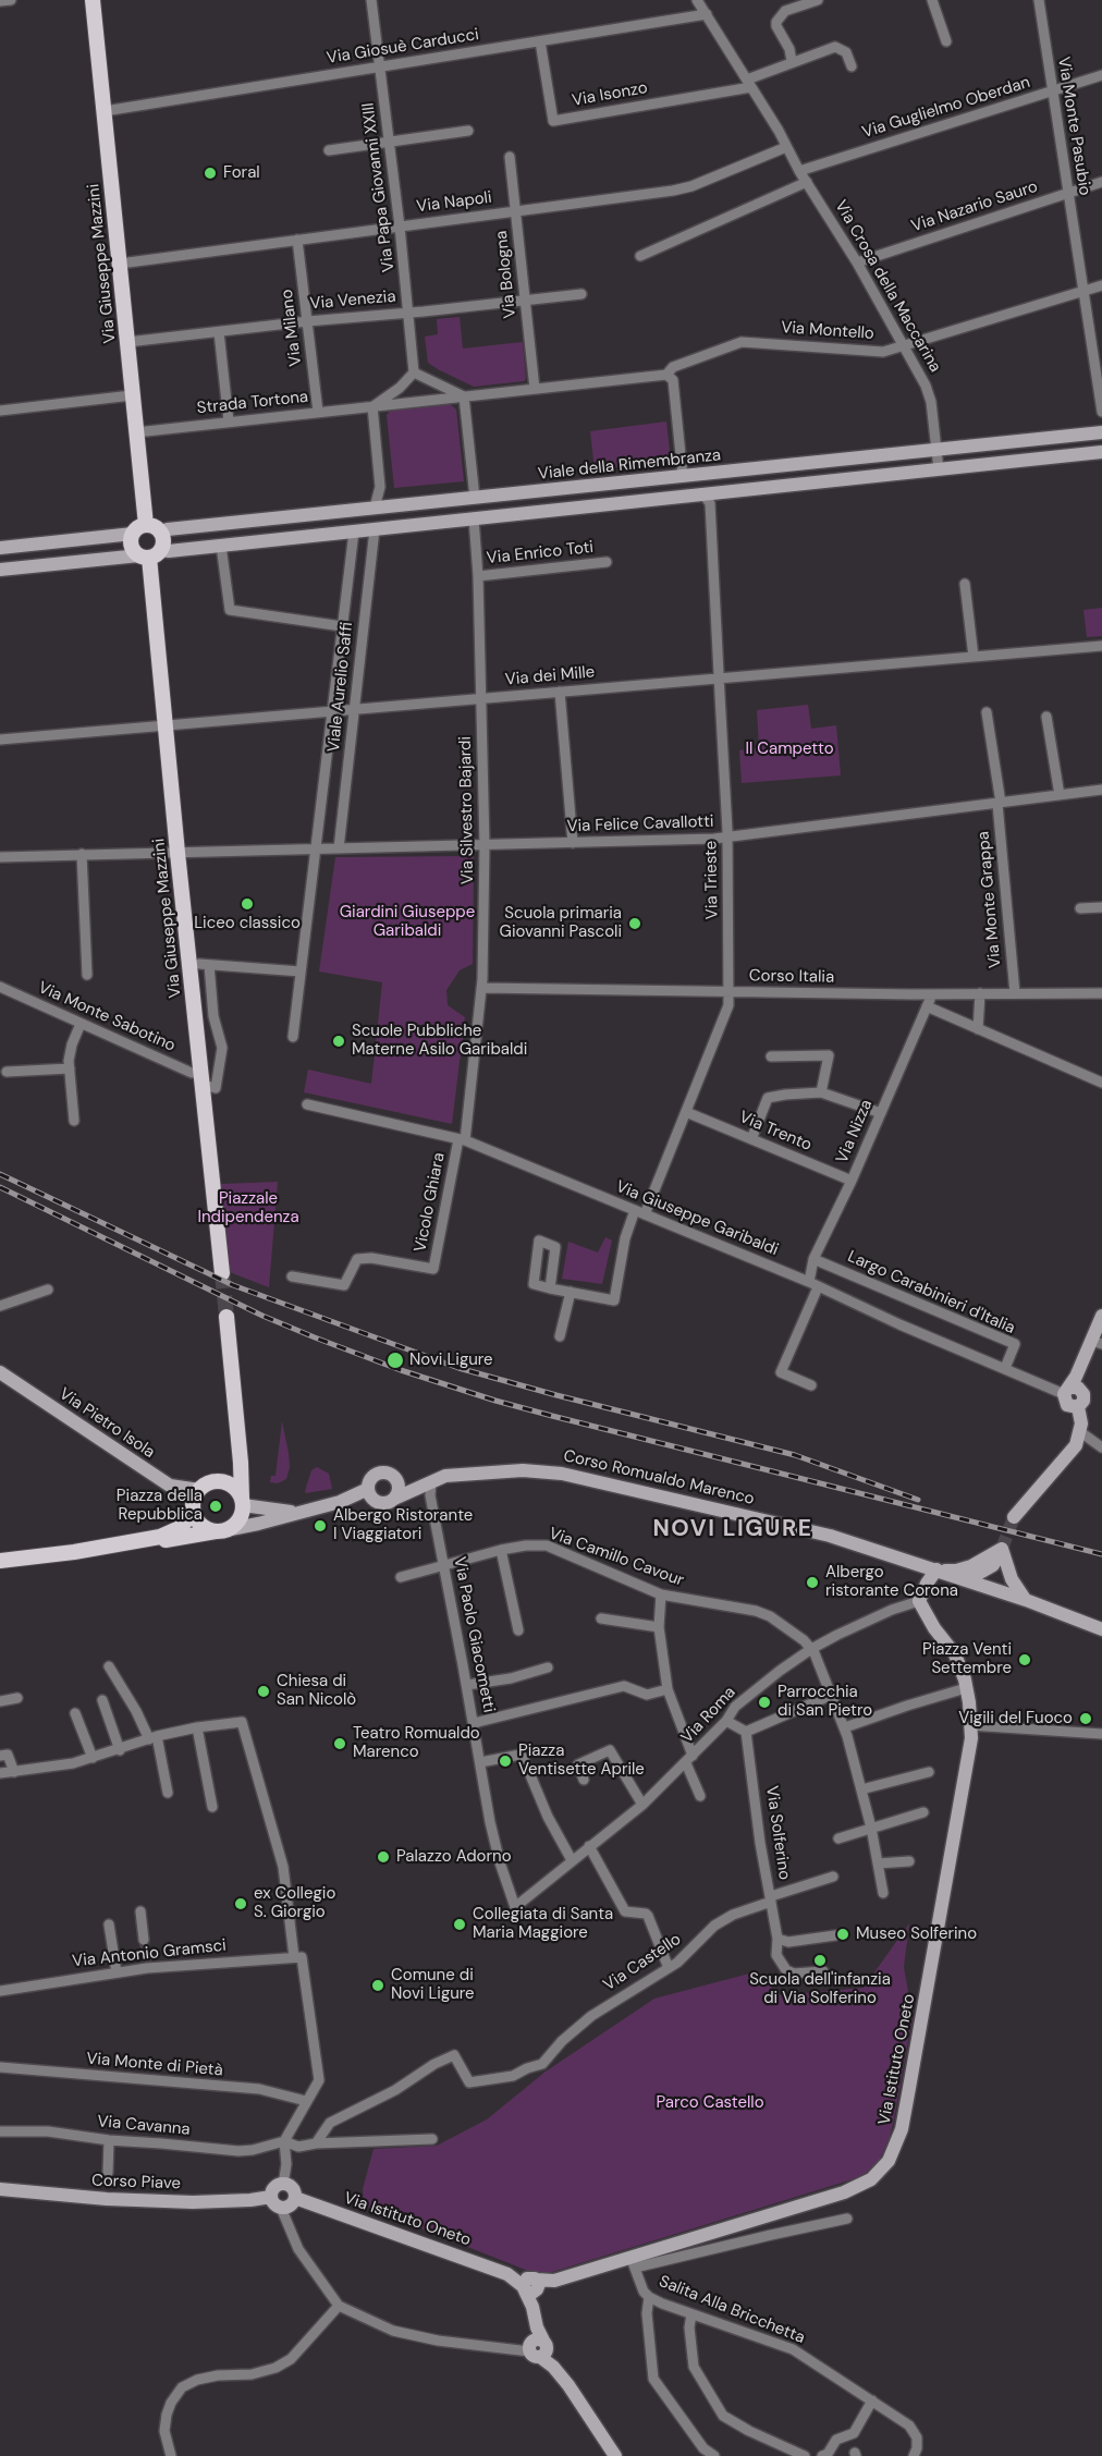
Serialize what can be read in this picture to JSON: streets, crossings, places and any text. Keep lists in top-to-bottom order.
{
  "streets": {
    "main road": ["Via Giuseppe Mazzini"],
    "street": [
      "Via Giosuè Carducci",
      "Via Isonzo",
      "Via Guglielmo Oberdan",
      "Via Monte Pasubio",
      "Via Papa Giovanni XXIII",
      "Via Napoli",
      "Via Nazario Sauro",
      "Via Bologna",
      "Via Crosa della Maccarina",
      "Via Venezia",
      "Via Milano",
      "Via Montello",
      "Strada Tortona",
      "Viale della Rimembranza",
      "Via Enrico Toti",
      "Via dei Mille",
      "Viale Aurelio Saffi",
      "Via Silvestro Bajardi",
      "Via Felice Cavallotti",
      "Via Trieste",
      "Via Monte Grappa",
      "Corso Italia",
      "Via Monte Sabotino",
      "Via Trento",
      "Via Nizza",
      "Vicolo Ghiara",
      "Via Giuseppe Garibaldi",
      "Largo Carabinieri d'Italia",
      "Via Pietro Isola",
      "Corso Romualdo Marenco",
      "Via Camillo Cavour",
      "Via Paolo Giacometti",
      "Via Roma",
      "Via Solferino",
      "Via Antonio Gramsci",
      "Via Castello",
      "Via Istituto Oneto",
      "Via Monte di Pietà",
      "Via Cavanna",
      "Corso Piave",
      "Salita Alla Bricchetta"
    ]
  },
  "crossings": [
    ["Via Giosuè Carducci", "Via Isonzo"],
    ["Via Giosuè Carducci", "Via Papa Giovanni XXIII"],
    ["Via Giosuè Carducci", "Via Giuseppe Mazzini"],
    ["Via Giosuè Carducci", "Via Crosa della Maccarina"],
    ["Via Isonzo", "Via Crosa della Maccarina"],
    ["Via Guglielmo Oberdan", "Via Monte Pasubio"],
    ["Via Guglielmo Oberdan", "Via Crosa della Maccarina"],
    ["Via Monte Pasubio", "Via Nazario Sauro"],
    ["Via Monte Pasubio", "Via Montello"],
    ["Via Papa Giovanni XXIII", "Via Napoli"],
    ["Via Papa Giovanni XXIII", "Via Venezia"],
    ["Via Napoli", "Via Giuseppe Mazzini"],
    ["Via Napoli", "Via Bologna"],
    ["Via Napoli", "Via Crosa della Maccarina"],
    ["Via Napoli", "Via Milano"],
    ["Via Nazario Sauro", "Via Crosa della Maccarina"],
    ["Via Giuseppe Mazzini", "Via Venezia"],
    ["Via Giuseppe Mazzini", "Strada Tortona"],
    ["Via Giuseppe Mazzini", "Viale della Rimembranza"],
    ["Via Giuseppe Mazzini", "Via dei Mille"],
    ["Via Giuseppe Mazzini", "Via Felice Cavallotti"],
    ["Via Giuseppe Mazzini", "Via Monte Sabotino"],
    ["Via Bologna", "Via Venezia"],
    ["Via Bologna", "Via Montello"],
    ["Via Crosa della Maccarina", "Via Montello"],
    ["Via Crosa della Maccarina", "Viale della Rimembranza"],
    ["Via Venezia", "Via Milano"],
    ["Via Milano", "Strada Tortona"],
    ["Via Montello", "Strada Tortona"],
    ["Via Enrico Toti", "Via Silvestro Bajardi"],
    ["Via dei Mille", "Viale Aurelio Saffi"],
    ["Via dei Mille", "Via Silvestro Bajardi"],
    ["Via dei Mille", "Via Trieste"],
    ["Viale Aurelio Saffi", "Via Felice Cavallotti"],
    ["Via Silvestro Bajardi", "Via Felice Cavallotti"],
    ["Via Silvestro Bajardi", "Corso Italia"],
    ["Via Silvestro Bajardi", "Vicolo Ghiara"],
    ["Via Silvestro Bajardi", "Via Giuseppe Garibaldi"],
    ["Via Felice Cavallotti", "Via Trieste"],
    ["Via Felice Cavallotti", "Via Monte Grappa"],
    ["Via Trieste", "Corso Italia"],
    ["Via Trieste", "Via Trento"],
    ["Via Trieste", "Via Giuseppe Garibaldi"],
    ["Via Monte Grappa", "Corso Italia"],
    ["Corso Italia", "Via Nizza"],
    ["Via Trento", "Via Nizza"],
    ["Via Nizza", "Via Giuseppe Garibaldi"],
    ["Via Nizza", "Largo Carabinieri d'Italia"],
    ["Vicolo Ghiara", "Via Giuseppe Garibaldi"],
    ["Via Giuseppe Garibaldi", "Largo Carabinieri d'Italia"],
    ["Corso Romualdo Marenco", "Via Paolo Giacometti"],
    ["Via Camillo Cavour", "Via Paolo Giacometti"],
    ["Via Camillo Cavour", "Via Roma"],
    ["Via Paolo Giacometti", "Via Roma"],
    ["Via Solferino", "Via Castello"],
    ["Via Castello", "Via Cavanna"],
    ["Via Istituto Oneto", "Corso Piave"],
    ["Via Istituto Oneto", "Salita Alla Bricchetta"]
  ],
  "districts": ["NOVI LIGURE"],
  "parks": [
    "Il Campetto",
    "Giardini Giuseppe Garibaldi",
    "Piazzale Indipendenza",
    "Parco Castello"
  ],
  "places": [
    "Foral",
    "Liceo classico",
    "Scuola primaria Giovanni Pascoli",
    "Scuole Pubbliche Materne Asilo Garibaldi",
    "Novi Ligure",
    "Piazza della Repubblica",
    "Albergo Ristorante I Viaggiatori",
    "Albergo ristorante Corona",
    "Piazza Venti Settembre",
    "Chiesa di San Nicolò",
    "Parrocchia di San Pietro",
    "Vigili del Fuoco",
    "Teatro Romualdo Marenco",
    "Piazza Ventisette Aprile",
    "Palazzo Adorno",
    "ex Collegio S. Giorgio",
    "Collegiata di Santa Maria Maggiore",
    "Museo Solferino",
    "Scuola dell'infanzia di Via Solferino",
    "Comune di Novi Ligure"
  ]
}
